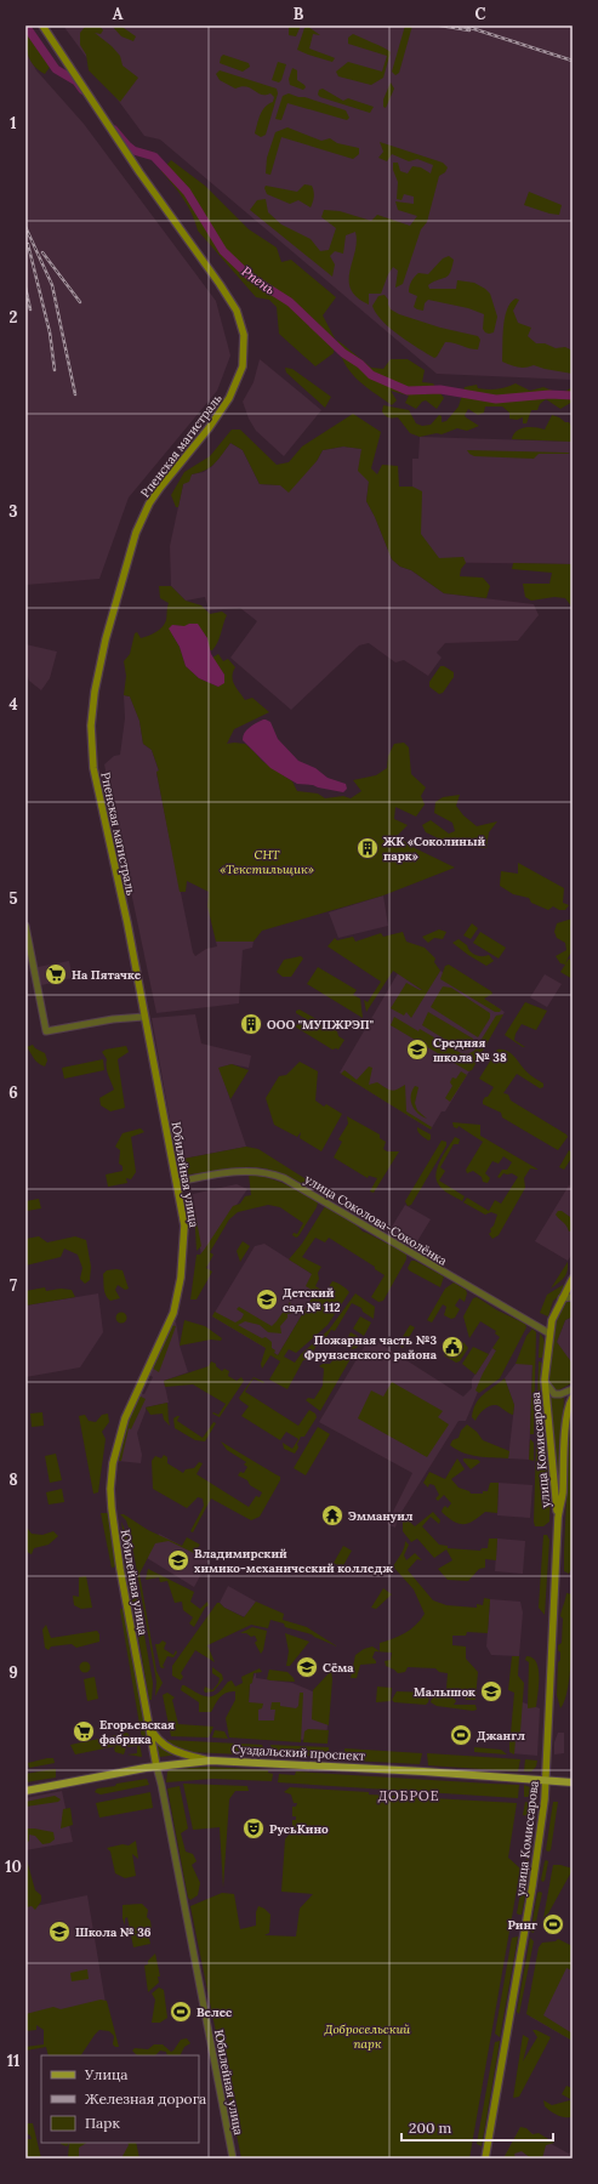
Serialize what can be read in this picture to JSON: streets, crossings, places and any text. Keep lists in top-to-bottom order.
{
  "streets": {
    "main road": [
      "Рпенская магистраль",
      "Юбилейная улица",
      "улица Комиссарова",
      "Суздальский проспект"
    ],
    "street": ["улица Соколова-Соколёнка"]
  },
  "crossings": [
    ["Рпенская магистраль", "Юбилейная улица"],
    ["Юбилейная улица", "улица Соколова-Соколёнка"],
    ["Юбилейная улица", "Суздальский проспект"],
    ["улица Соколова-Соколёнка", "улица Комиссарова"],
    ["улица Комиссарова", "Суздальский проспект"]
  ],
  "districts": ["ДОБРОЕ"],
  "water": ["Рпень"],
  "parks": ["СНТ «Текстильщик»", "Добросельский парк"],
  "places": {
    "building": ["ЖК «Соколиный парк»", "ООО \"МУПЖРЭП\""],
    "supermarket": ["На Пятачке", "Егорьевская фабрика"],
    "school or university": [
      "Средняя школа № 38",
      "Детский сад № 112",
      "Владимирский химико-механический колледж",
      "Сёма",
      "Малышок",
      "Школа № 36"
    ],
    "public building": ["Пожарная часть №3 Фрунзенского района"],
    "temple": ["Эммануил"],
    "sports": ["Джангл", "Ринг", "Велес"],
    "theatre": ["РусьКино"]
  },
  "legend": ["Улица", "Железная дорога", "Парк"],
  "scale_bar": "200 m",
  "grid": {
    "columns": ["A", "B", "C"],
    "rows": [
      "1",
      "2",
      "3",
      "4",
      "5",
      "6",
      "7",
      "8",
      "9",
      "10",
      "11"
    ]
  }
}
